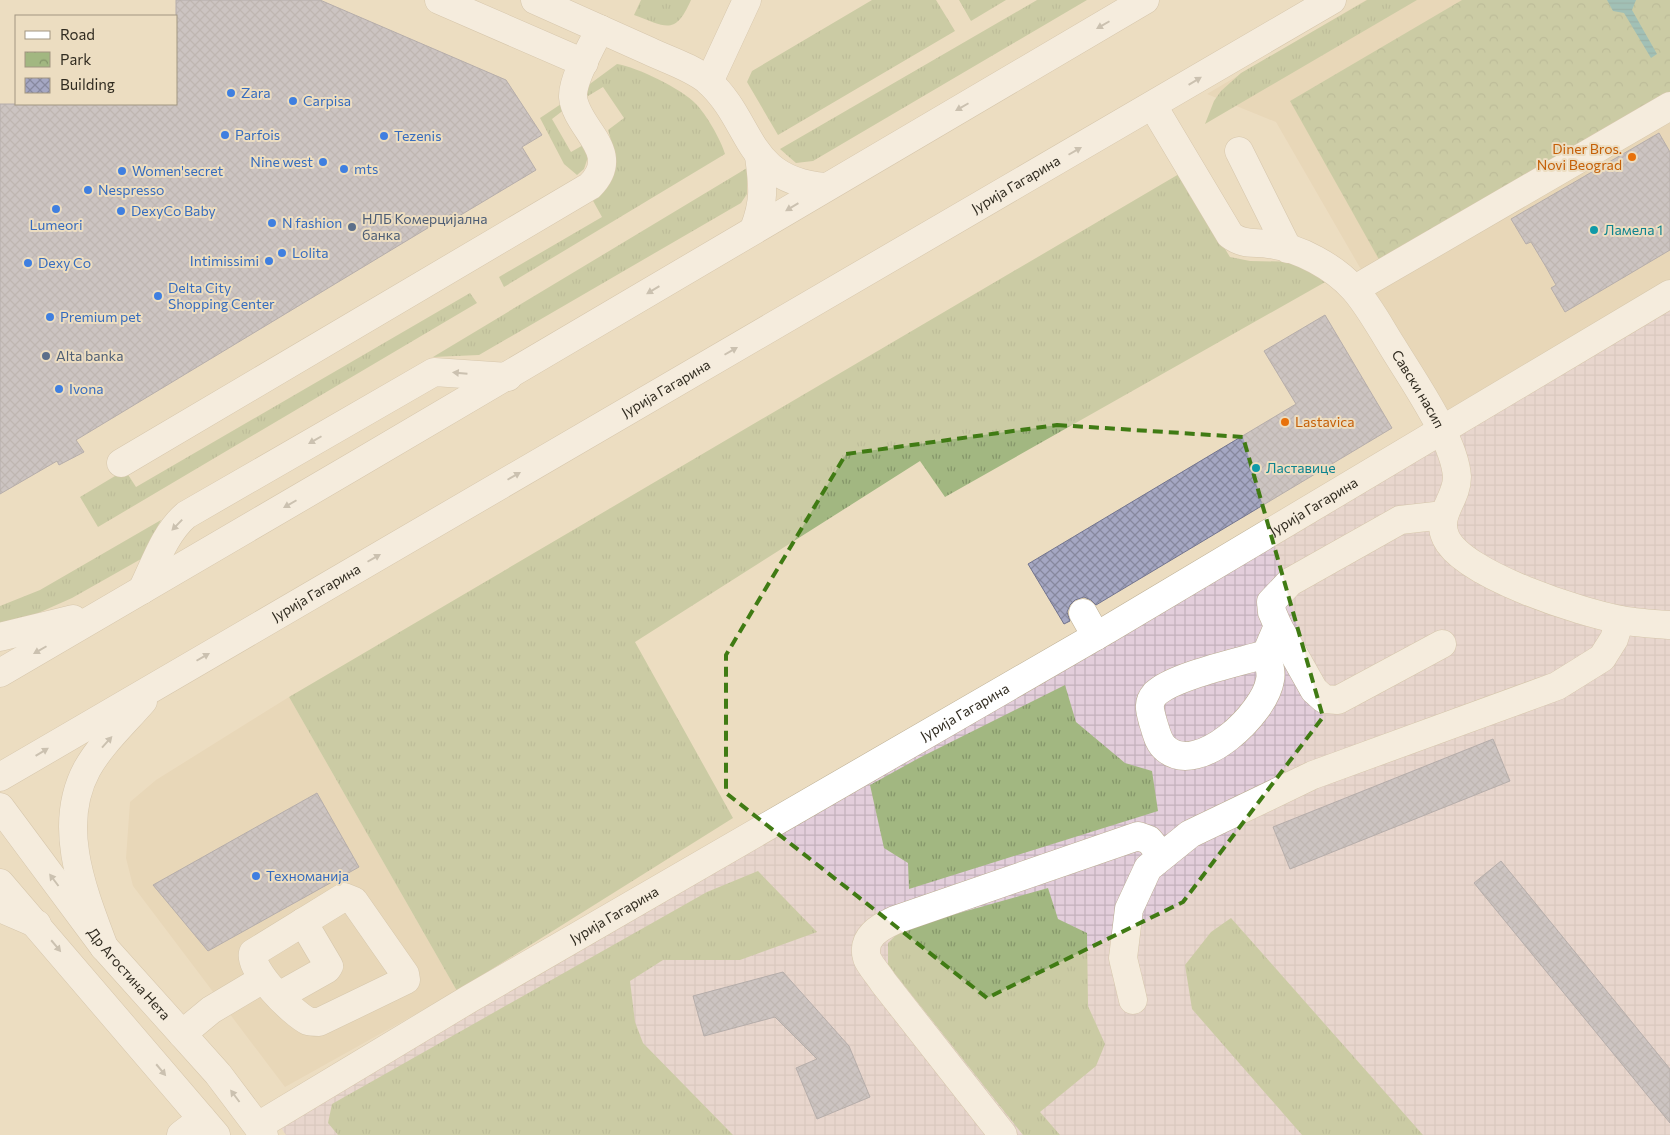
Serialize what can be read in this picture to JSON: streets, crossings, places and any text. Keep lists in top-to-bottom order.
{
  "streets": {
    "street": ["Јурија Гагарина", "Савски насип", "Др Агостина Нета"]
  },
  "crossings": [
    ["Јурија Гагарина", "Савски насип"],
    ["Јурија Гагарина", "Др Агостина Нета"]
  ],
  "places": [
    "Zara",
    "Carpisa",
    "Parfois",
    "Tezenis",
    "Diner Bros. Novi Beograd",
    "Nine west",
    "mts",
    "Women'secret",
    "Nespresso",
    "Lumeori",
    "DexyCo Baby",
    "N fashion",
    "НЛБ Комерцијална банка",
    "Ламела 1",
    "Lolita",
    "Intimissimi",
    "Dexy Co",
    "Delta City Shopping Center",
    "Premium pet",
    "Alta banka",
    "Ivona",
    "Lastavica",
    "Ластавице",
    "Техноманија"
  ],
  "legend": ["Road", "Park", "Building"]
}
